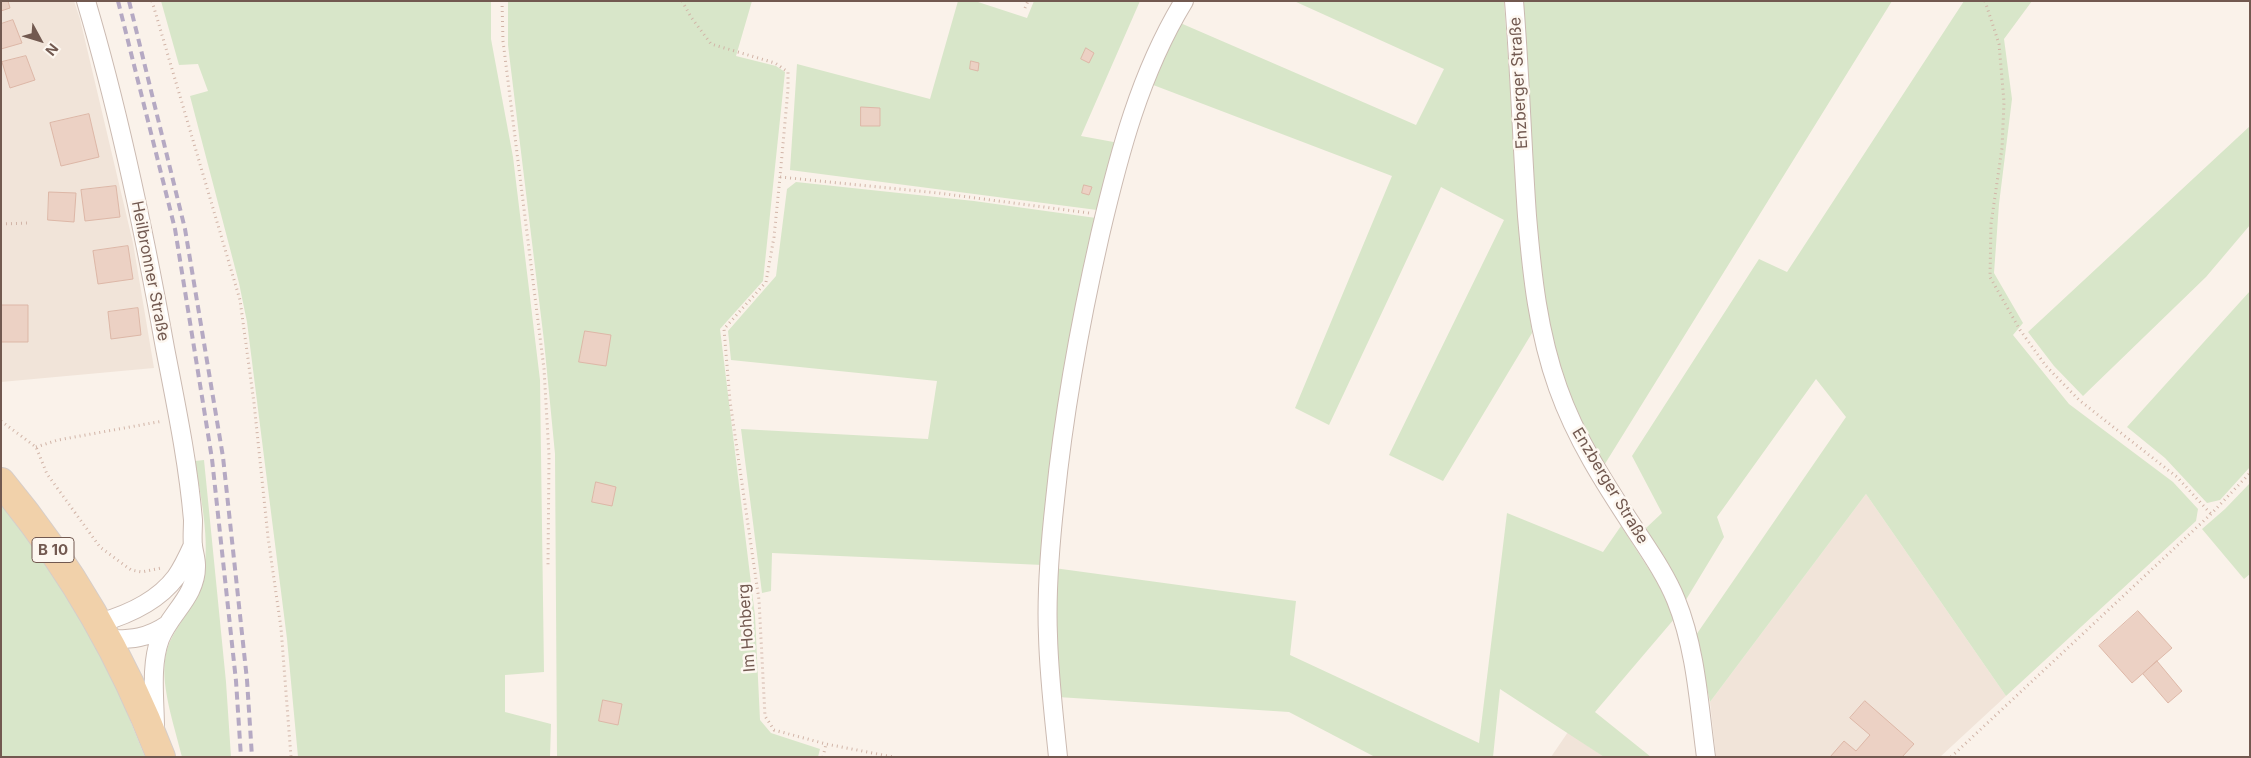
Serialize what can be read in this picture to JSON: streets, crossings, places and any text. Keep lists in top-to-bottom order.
{
  "streets": {
    "main road": ["Heilbronner Straße", "B 10"],
    "street": ["Enzberger Straße"],
    "path": ["Im Hohberg"]
  },
  "crossings": [
    ["Heilbronner Straße", "B 10"]
  ],
  "north": "bottom right"
}
